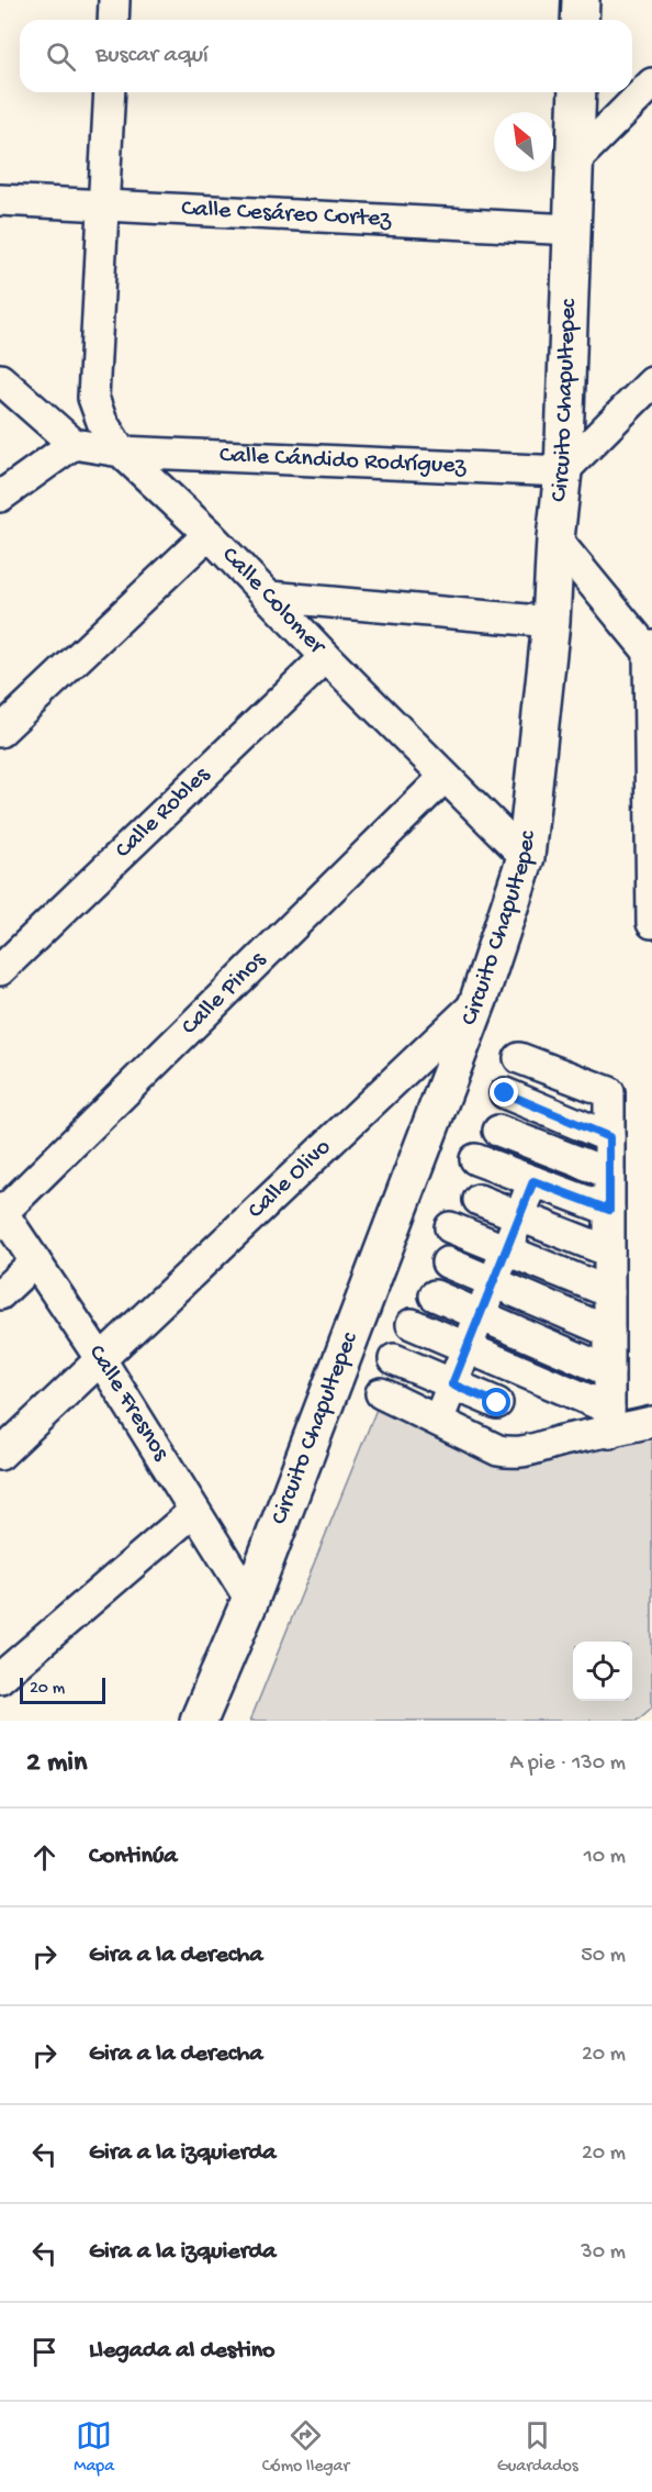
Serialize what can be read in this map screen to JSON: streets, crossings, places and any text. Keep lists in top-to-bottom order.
{
  "streets": {
    "street": [
      "Calle Cesáreo Cortez",
      "Circuito Chapultepec",
      "Calle Cándido Rodríguez",
      "Calle Colomer",
      "Calle Robles",
      "Calle Pinos",
      "Calle Olivo",
      "Calle Fresnos"
    ]
  },
  "crossings": [
    ["Calle Cesáreo Cortez", "Circuito Chapultepec"],
    ["Calle Cesáreo Cortez", "Calle Colomer"],
    ["Circuito Chapultepec", "Calle Cándido Rodríguez"],
    ["Circuito Chapultepec", "Calle Colomer"],
    ["Circuito Chapultepec", "Calle Olivo"],
    ["Circuito Chapultepec", "Calle Fresnos"],
    ["Calle Cándido Rodríguez", "Calle Colomer"],
    ["Calle Colomer", "Calle Robles"],
    ["Calle Colomer", "Calle Pinos"],
    ["Calle Pinos", "Calle Fresnos"],
    ["Calle Olivo", "Calle Fresnos"]
  ],
  "scale_bar": "20 m",
  "north": "top left",
  "page": {
    "search": "Buscar aquí",
    "scale": "20 m",
    "heading": ["2 min", "A pie · 130 m"],
    "list": [
      ["Continúa", "10 m"],
      ["Gira a la derecha", "50 m"],
      ["Gira a la derecha", "20 m"],
      ["Gira a la izquierda", "20 m"],
      ["Gira a la izquierda", "30 m"],
      "Llegada al destino"
    ],
    "nav": ["Mapa", "Cómo llegar", "Guardados"]
  }
}
